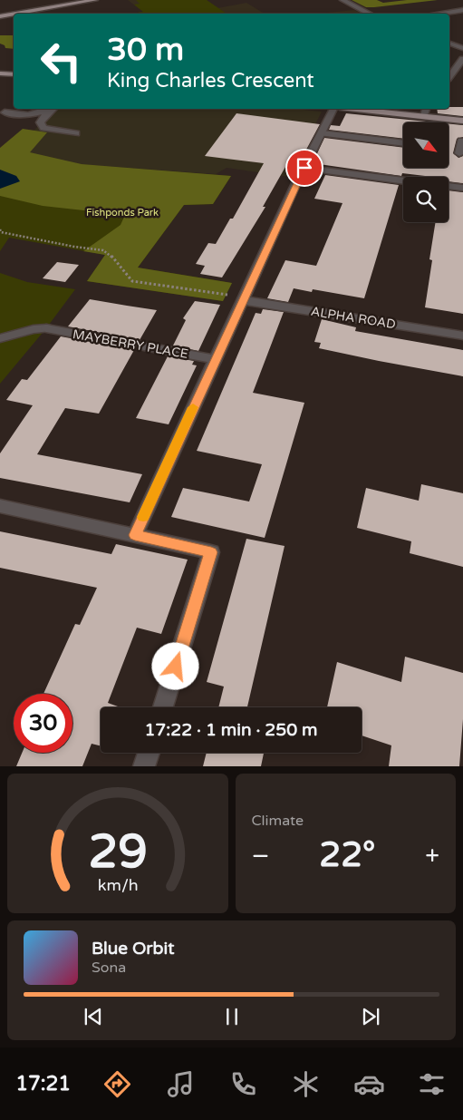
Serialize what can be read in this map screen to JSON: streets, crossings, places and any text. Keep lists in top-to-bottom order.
{
  "streets": {
    "street": ["ALPHA ROAD", "MAYBERRY PLACE"]
  },
  "parks": ["Fishponds Park"],
  "north": "bottom right",
  "page": {
    "turn": ["30 m", "King Charles Crescent"],
    "limit": "30",
    "trip": "17:22 · 1 min · 250 m",
    "tile": "Climate",
    "heat": ["−", "22°", "+"],
    "song": ["Blue Orbit", "Sona"],
    "tabs": "17:21",
    "gauge": ["29", "km/h"]
  }
}
